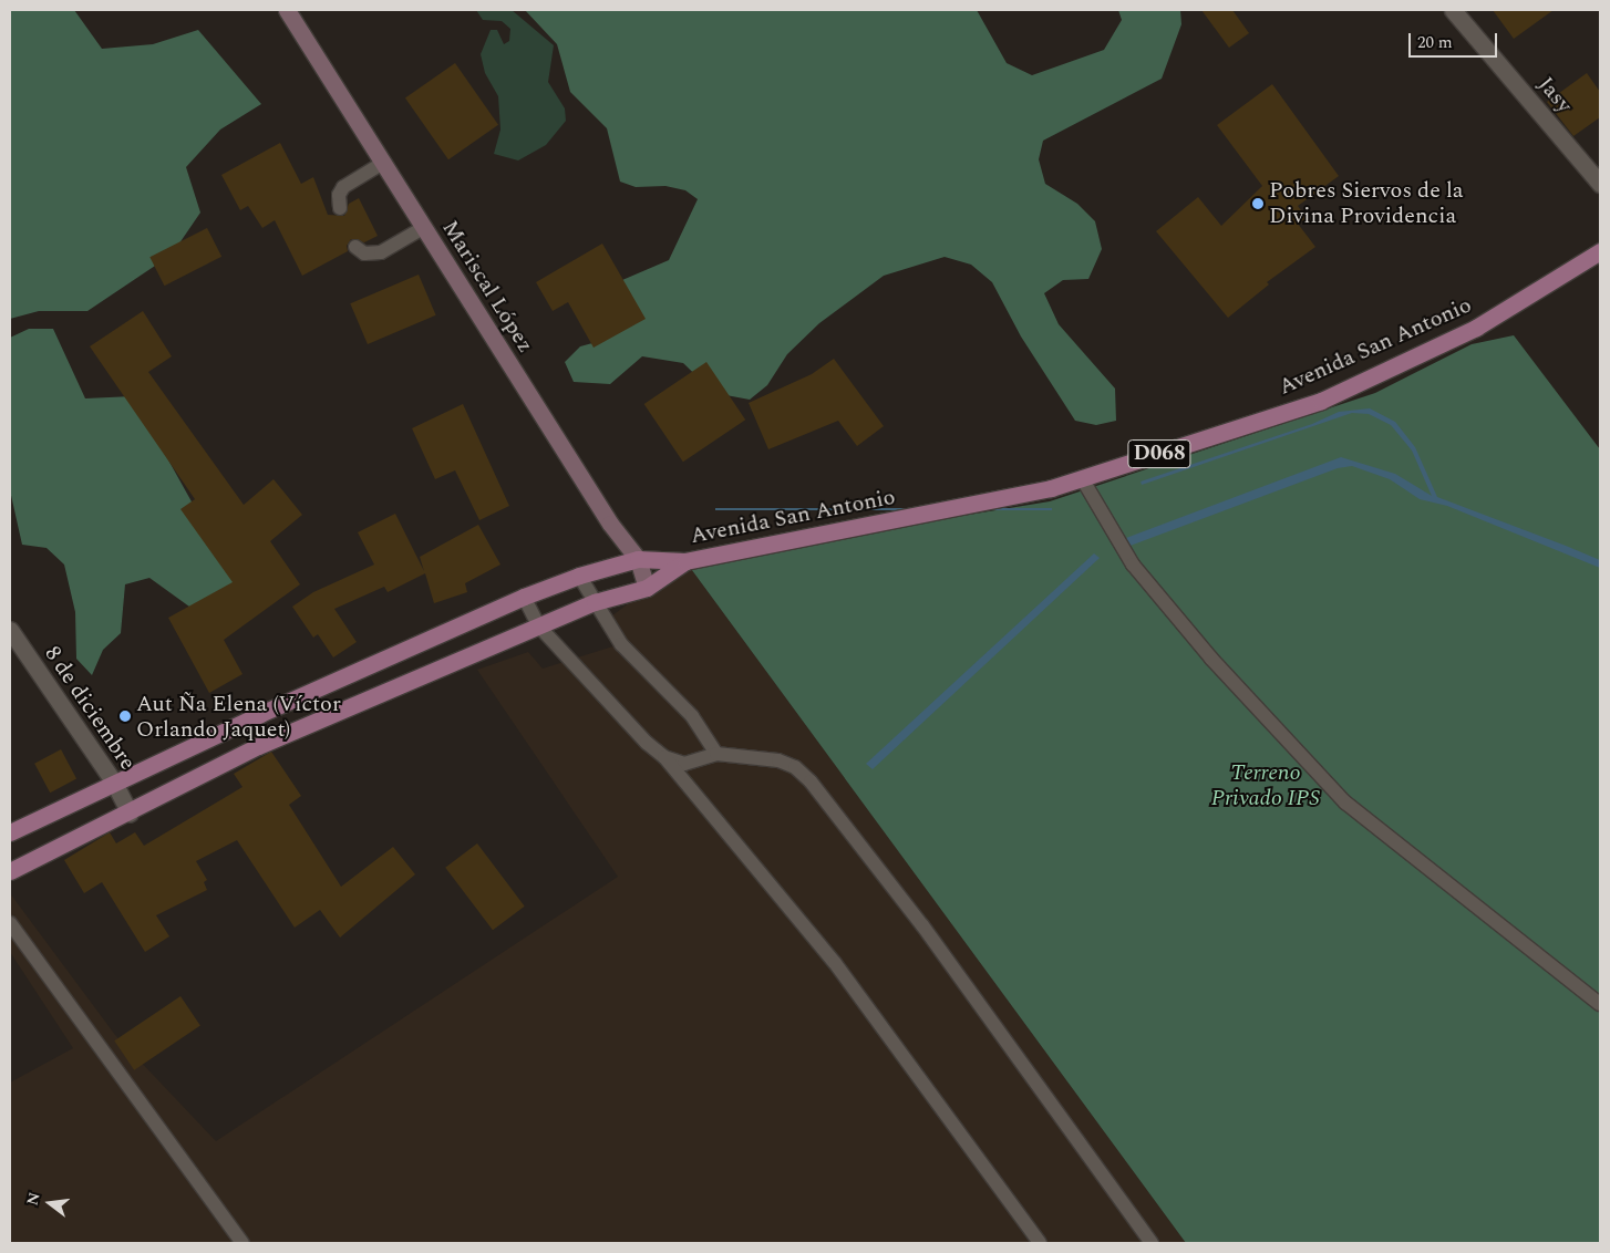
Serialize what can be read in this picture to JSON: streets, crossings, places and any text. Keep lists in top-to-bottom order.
{
  "streets": {
    "main road": ["Avenida San Antonio", "D068"],
    "street": ["Jasy", "Mariscal López", "8 de diciembre"]
  },
  "crossings": [
    ["Mariscal López", "Avenida San Antonio"],
    ["Mariscal López", "D068"],
    ["Avenida San Antonio", "D068"],
    ["Avenida San Antonio", "8 de diciembre"],
    ["D068", "8 de diciembre"]
  ],
  "parks": ["Terreno Privado IPS"],
  "places": ["Pobres Siervos de la Divina Providencia", "Aut Ña Elena (Víctor Orlando Jaquet)"],
  "scale_bar": "20 m",
  "north": "left"
}
